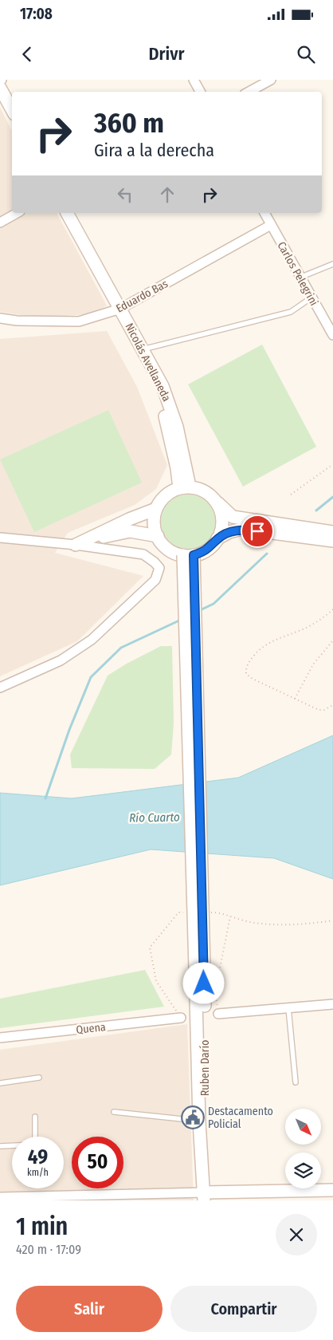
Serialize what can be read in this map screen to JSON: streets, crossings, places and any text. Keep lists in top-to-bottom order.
{
  "streets": {
    "main road": ["Nicolás Avellaneda", "Ruben Darío"],
    "street": ["Carlos Pelegrini", "Eduardo Bas", "Quena"]
  },
  "crossings": [
    ["Carlos Pelegrini", "Eduardo Bas"],
    ["Eduardo Bas", "Nicolás Avellaneda"]
  ],
  "water": ["Río Cuarto"],
  "places": {
    "public building": ["Destacamento Policial"]
  },
  "north": "bottom right",
  "page": {
    "status": "17:08",
    "header": "Drivr",
    "turn": ["360 m", "Gira a la derecha"],
    "speed": "49 km/h",
    "limit": "50",
    "heading": ["1 min", "420 m · 17:09"],
    "buttons": ["Salir", "Compartir"]
  }
}
